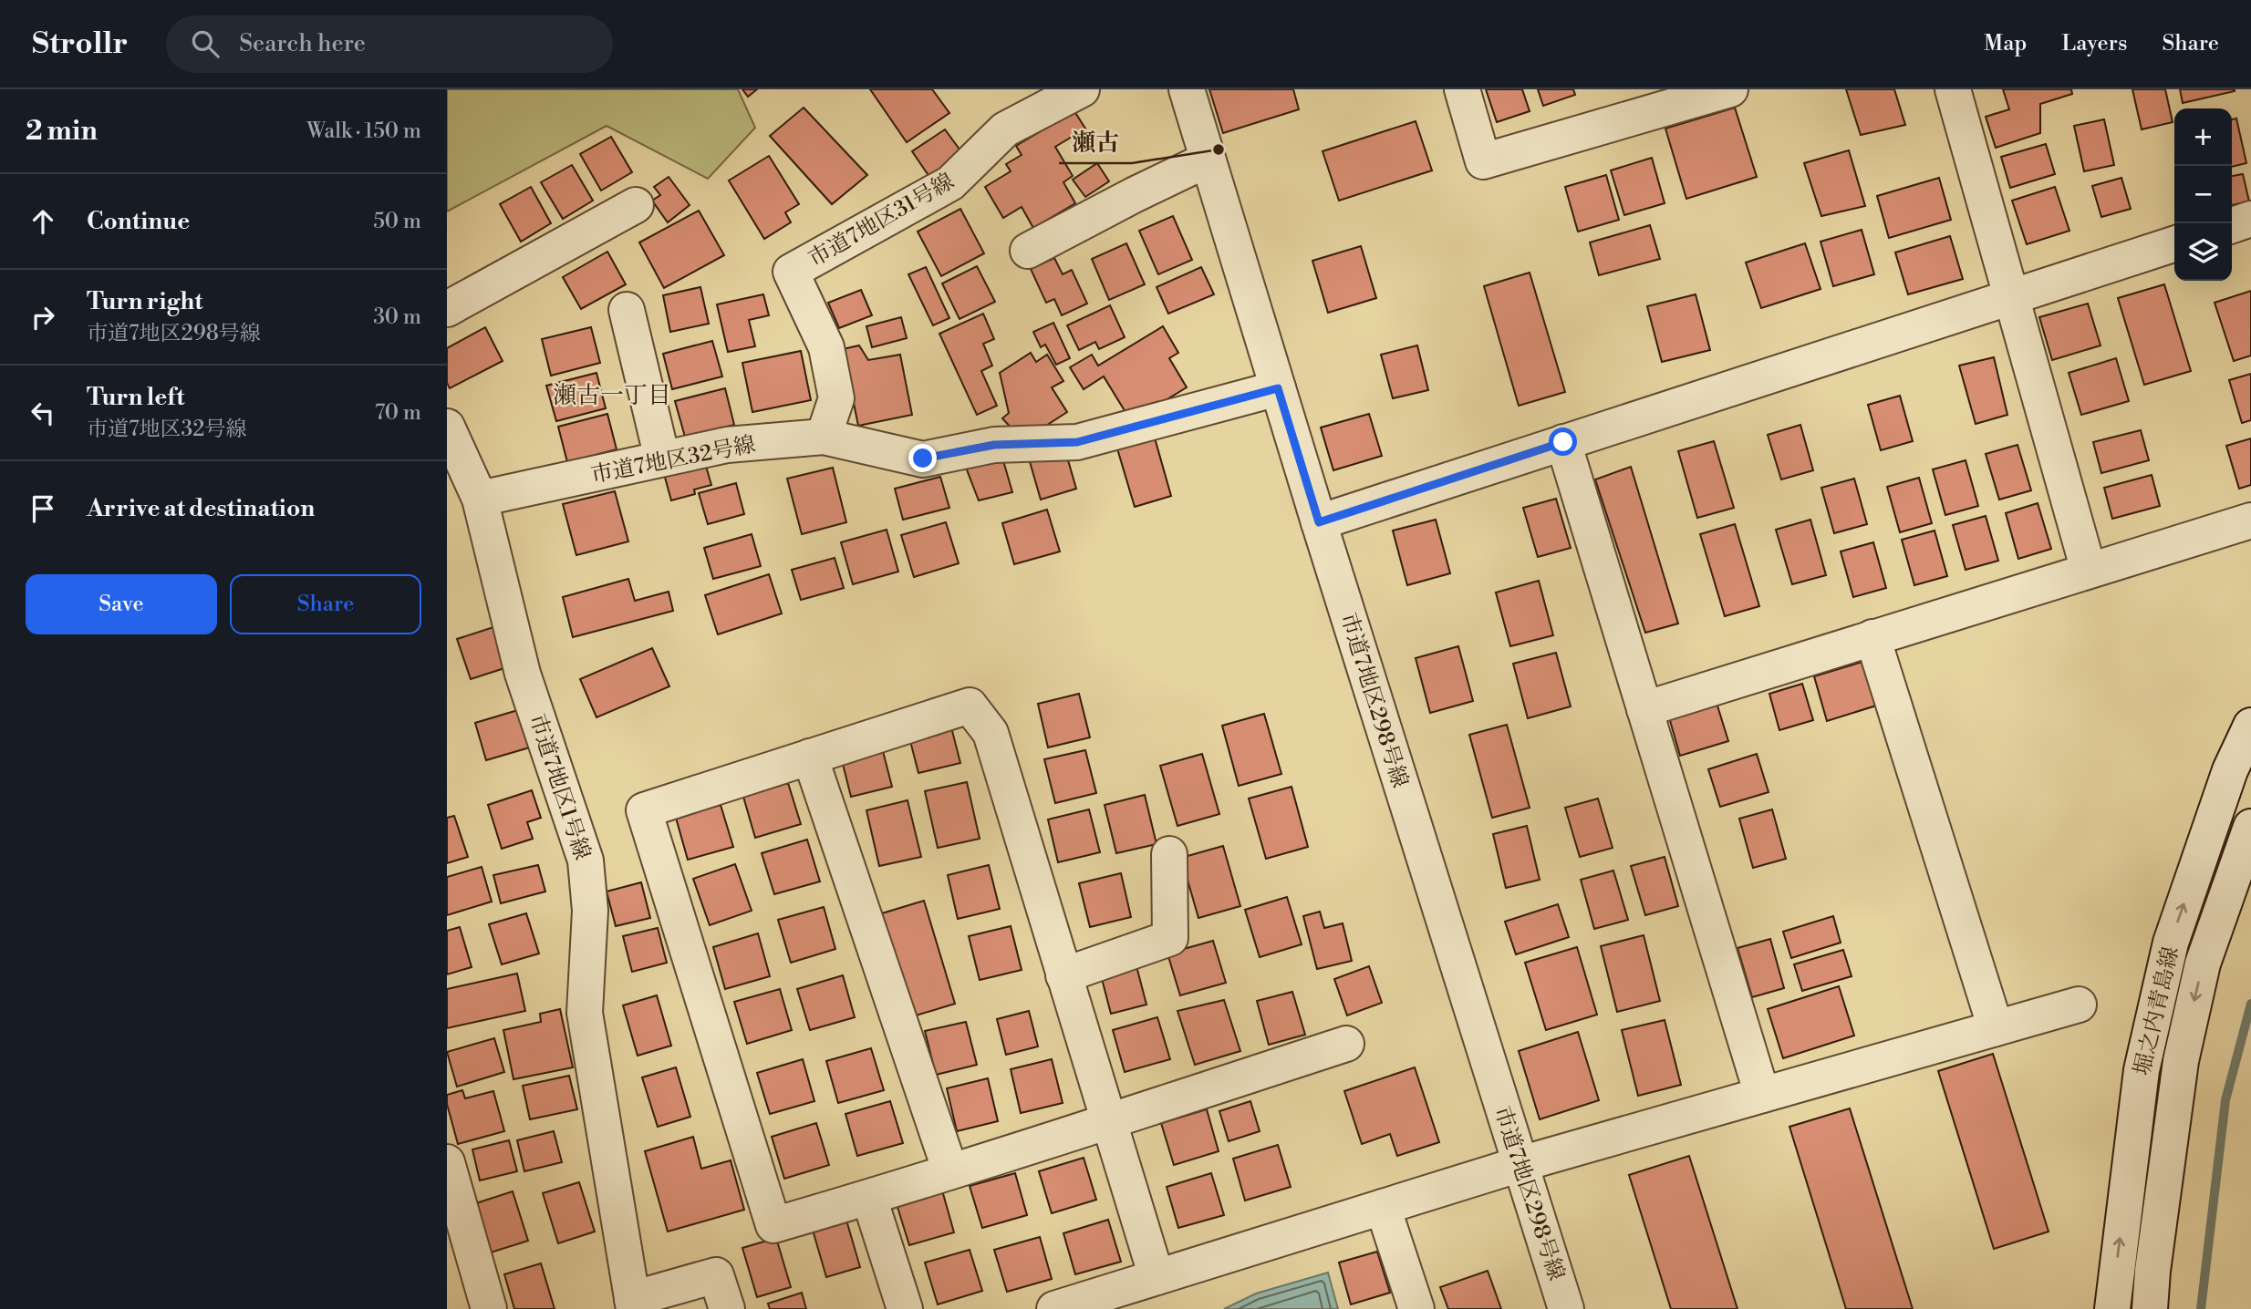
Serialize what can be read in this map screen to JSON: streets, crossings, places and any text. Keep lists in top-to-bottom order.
{
  "streets": {
    "street": [
      "市道7地区31号線",
      "市道7地区32号線",
      "市道7地区298号線",
      "市道7地区1号線",
      "堀之内青島線"
    ]
  },
  "crossings": [
    ["市道7地区31号線", "市道7地区32号線"],
    ["市道7地区32号線", "市道7地区298号線"],
    ["市道7地区32号線", "市道7地区1号線"]
  ],
  "districts": ["瀬古一丁目"],
  "places": ["瀬古"],
  "page": {
    "header": "Strollr",
    "search": "Search here",
    "nav": ["Map", "Layers", "Share"],
    "heading": ["2 min", "Walk · 150 m"],
    "map_buttons": ["+", "−"],
    "list": [
      ["Continue", "50 m"],
      ["Turn right", "市道7地区298号線", "30 m"],
      ["Turn left", "市道7地区32号線", "70 m"],
      "Arrive at destination"
    ],
    "buttons": ["Save", "Share"]
  }
}
